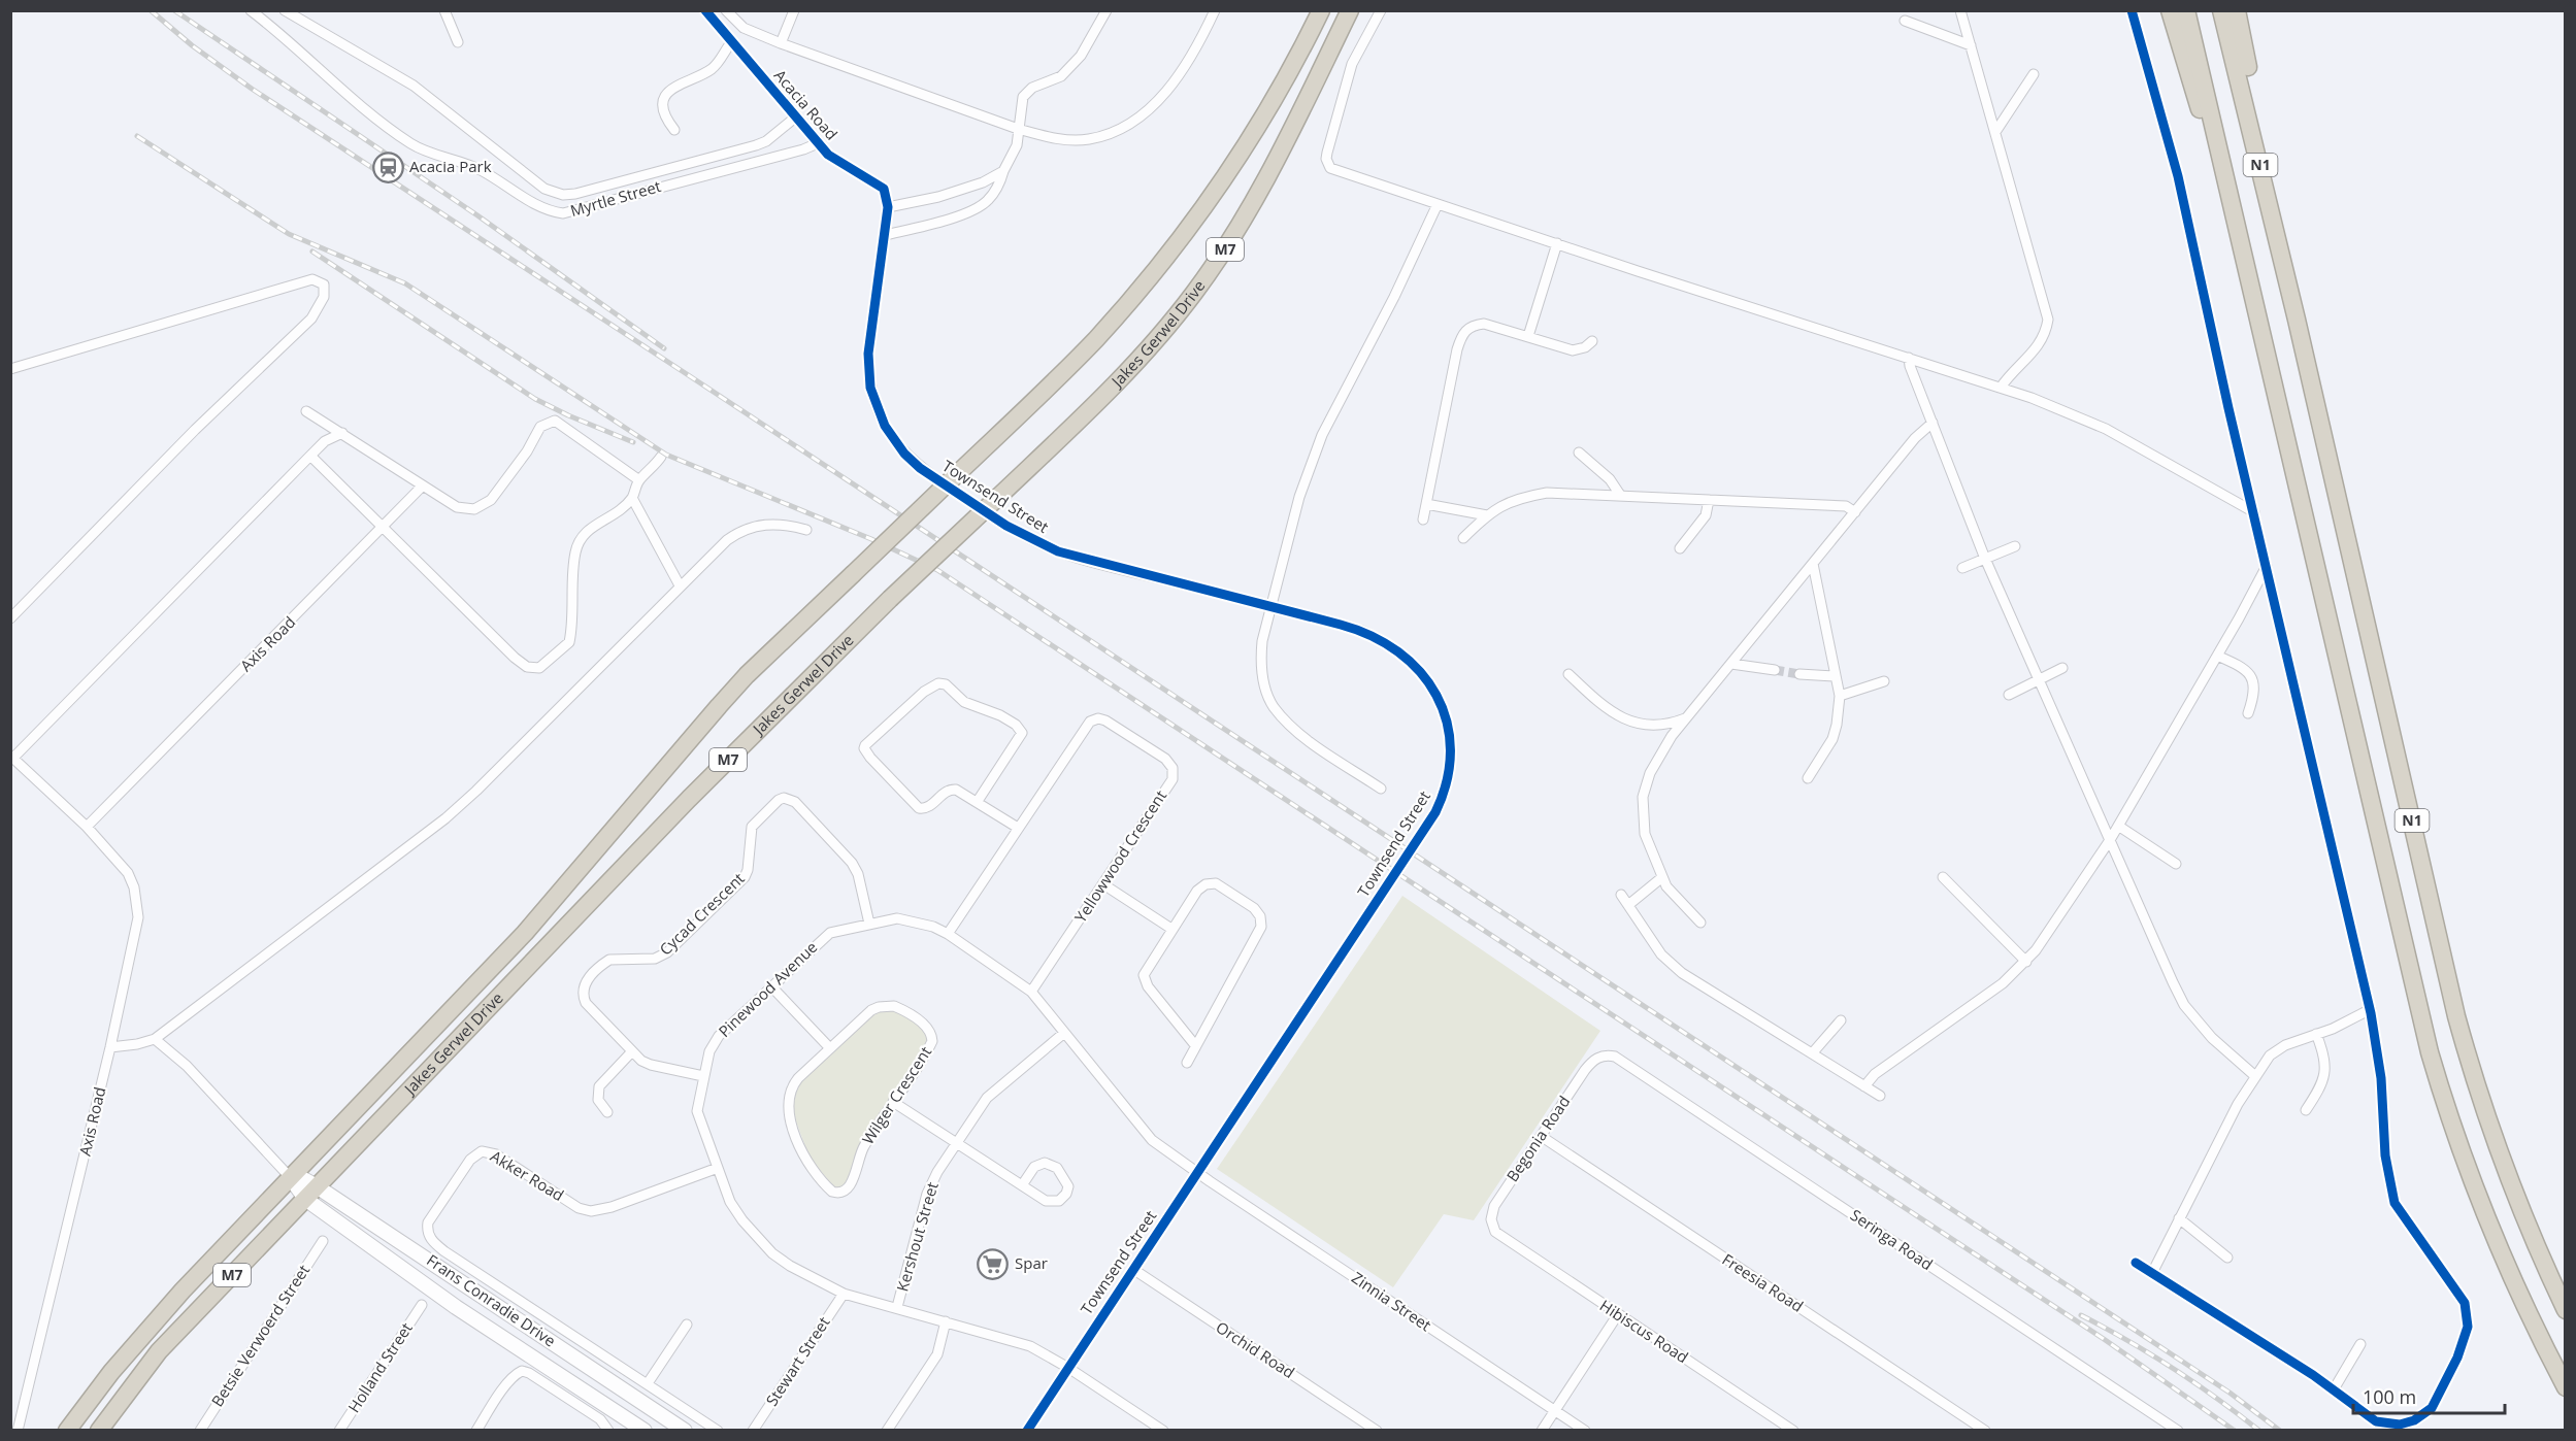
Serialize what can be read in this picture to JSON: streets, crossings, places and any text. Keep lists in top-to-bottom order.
{
  "streets": {
    "highway": ["N1", "M7", "Jakes Gerwel Drive"],
    "main road": ["Frans Conradie Drive"],
    "street": [
      "Acacia Road",
      "Myrtle Street",
      "Townsend Street",
      "Axis Road",
      "Yellowwood Crescent",
      "Cycad Crescent",
      "Pinewood Avenue",
      "Wilger Crescent",
      "Begonia Road",
      "Akker Road",
      "Kershout Street",
      "Seringa Road",
      "Freesia Road",
      "Zinnia Street",
      "Hibiscus Road",
      "Betsie Verwoerd Street",
      "Orchid Road",
      "Stewart Street",
      "Holland Street"
    ]
  },
  "crossings": [
    ["Acacia Road", "Myrtle Street"],
    ["Acacia Road", "Townsend Street"],
    ["Jakes Gerwel Drive", "Frans Conradie Drive"],
    ["Townsend Street", "Pinewood Avenue"],
    ["Townsend Street", "Zinnia Street"],
    ["Townsend Street", "Orchid Road"],
    ["Yellowwood Crescent", "Pinewood Avenue"],
    ["Cycad Crescent", "Pinewood Avenue"],
    ["Pinewood Avenue", "Akker Road"],
    ["Pinewood Avenue", "Kershout Street"],
    ["Pinewood Avenue", "Zinnia Street"],
    ["Pinewood Avenue", "Stewart Street"],
    ["Begonia Road", "Seringa Road"],
    ["Begonia Road", "Freesia Road"],
    ["Begonia Road", "Hibiscus Road"]
  ],
  "places": {
    "station": ["Acacia Park"],
    "supermarket": ["Spar"]
  },
  "scale_bar": "100 m"
}
